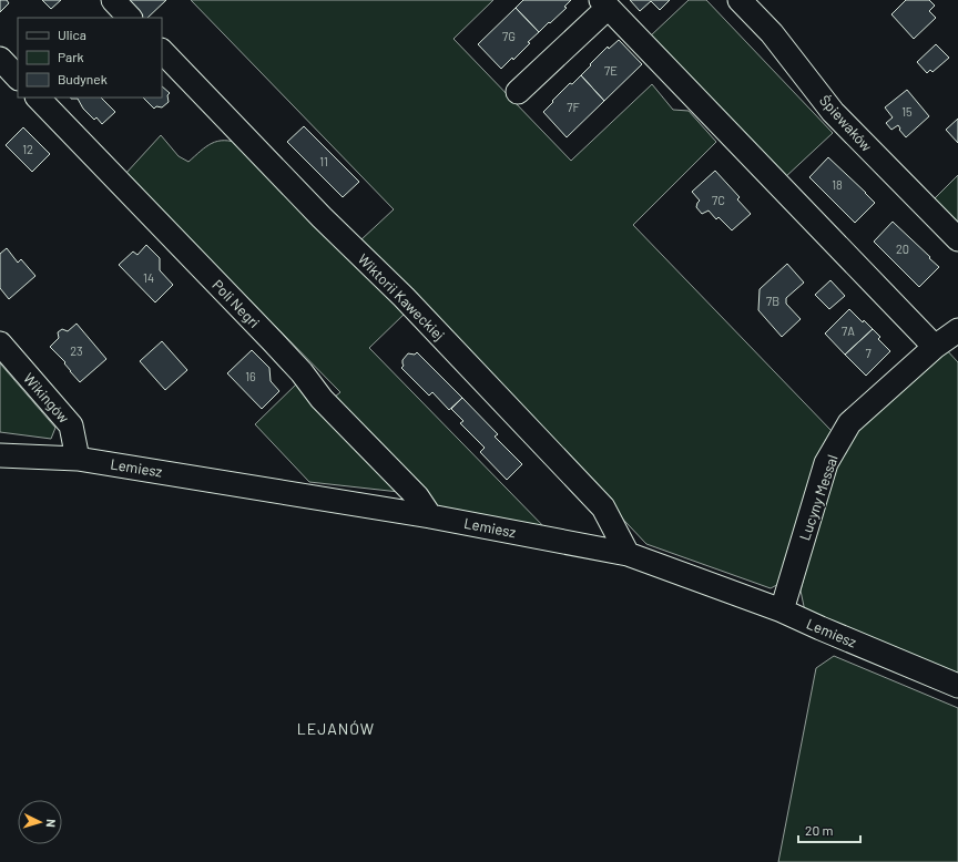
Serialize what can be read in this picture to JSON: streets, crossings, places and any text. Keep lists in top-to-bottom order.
{
  "streets": {
    "street": [
      "Śpiewaków",
      "Wiktorii Kaweckiej",
      "Poli Negri",
      "Wikingów",
      "Lemiesz",
      "Lucyny Messal"
    ]
  },
  "crossings": [
    ["Wiktorii Kaweckiej", "Lemiesz"],
    ["Poli Negri", "Lemiesz"],
    ["Wikingów", "Lemiesz"],
    ["Lemiesz", "Lucyny Messal"]
  ],
  "districts": ["LEJANÓW"],
  "house_numbers": [
    "7G",
    "7E",
    "7F",
    "15",
    "12",
    "11",
    "18",
    "7C",
    "20",
    "14",
    "7B",
    "7A",
    "23",
    "7",
    "16"
  ],
  "legend": ["Ulica", "Park", "Budynek"],
  "scale_bar": "20 m",
  "north": "right"
}
